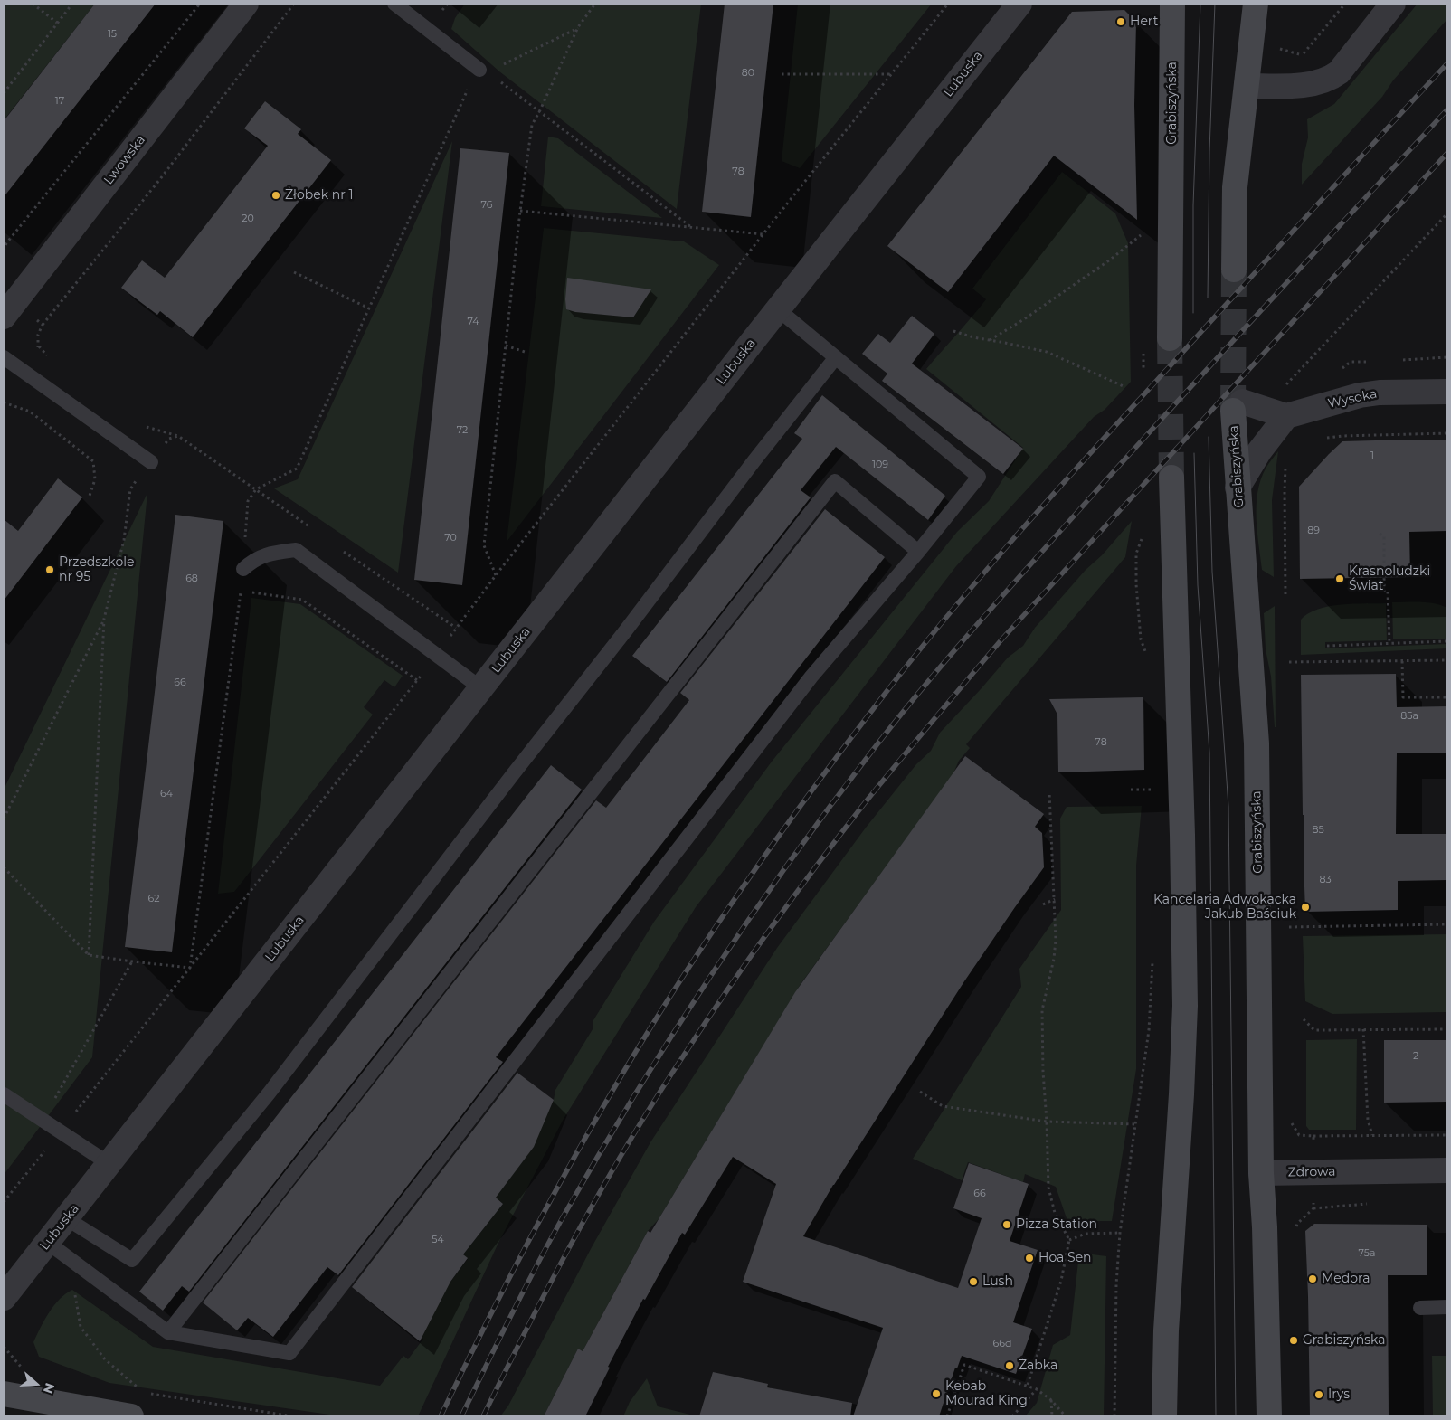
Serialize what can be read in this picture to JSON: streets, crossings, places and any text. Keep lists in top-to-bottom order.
{
  "streets": {
    "main road": ["Grabiszyńska"],
    "street": [
      "Lubuska",
      "Lwowska",
      "Wysoka",
      "Zdrowa"
    ]
  },
  "crossings": [
    ["Grabiszyńska", "Zdrowa"]
  ],
  "places": [
    "Hert",
    "Żłobek nr 1",
    "Przedszkole nr 95",
    "Krasnoludzki Świat",
    "Kancelaria Adwokacka Jakub Baściuk",
    "Pizza Station",
    "Hoa Sen",
    "Medora",
    "Lush",
    "Grabiszyńska",
    "Żabka",
    "Kebab Mourad King",
    "Irys"
  ],
  "house_numbers": [
    "15",
    "80",
    "17",
    "78",
    "76",
    "20",
    "74",
    "72",
    "1",
    "109",
    "89",
    "70",
    "68",
    "66",
    "85a",
    "78",
    "64",
    "85",
    "83",
    "62",
    "2",
    "66",
    "54",
    "75a",
    "66d"
  ],
  "north": "right"
}
